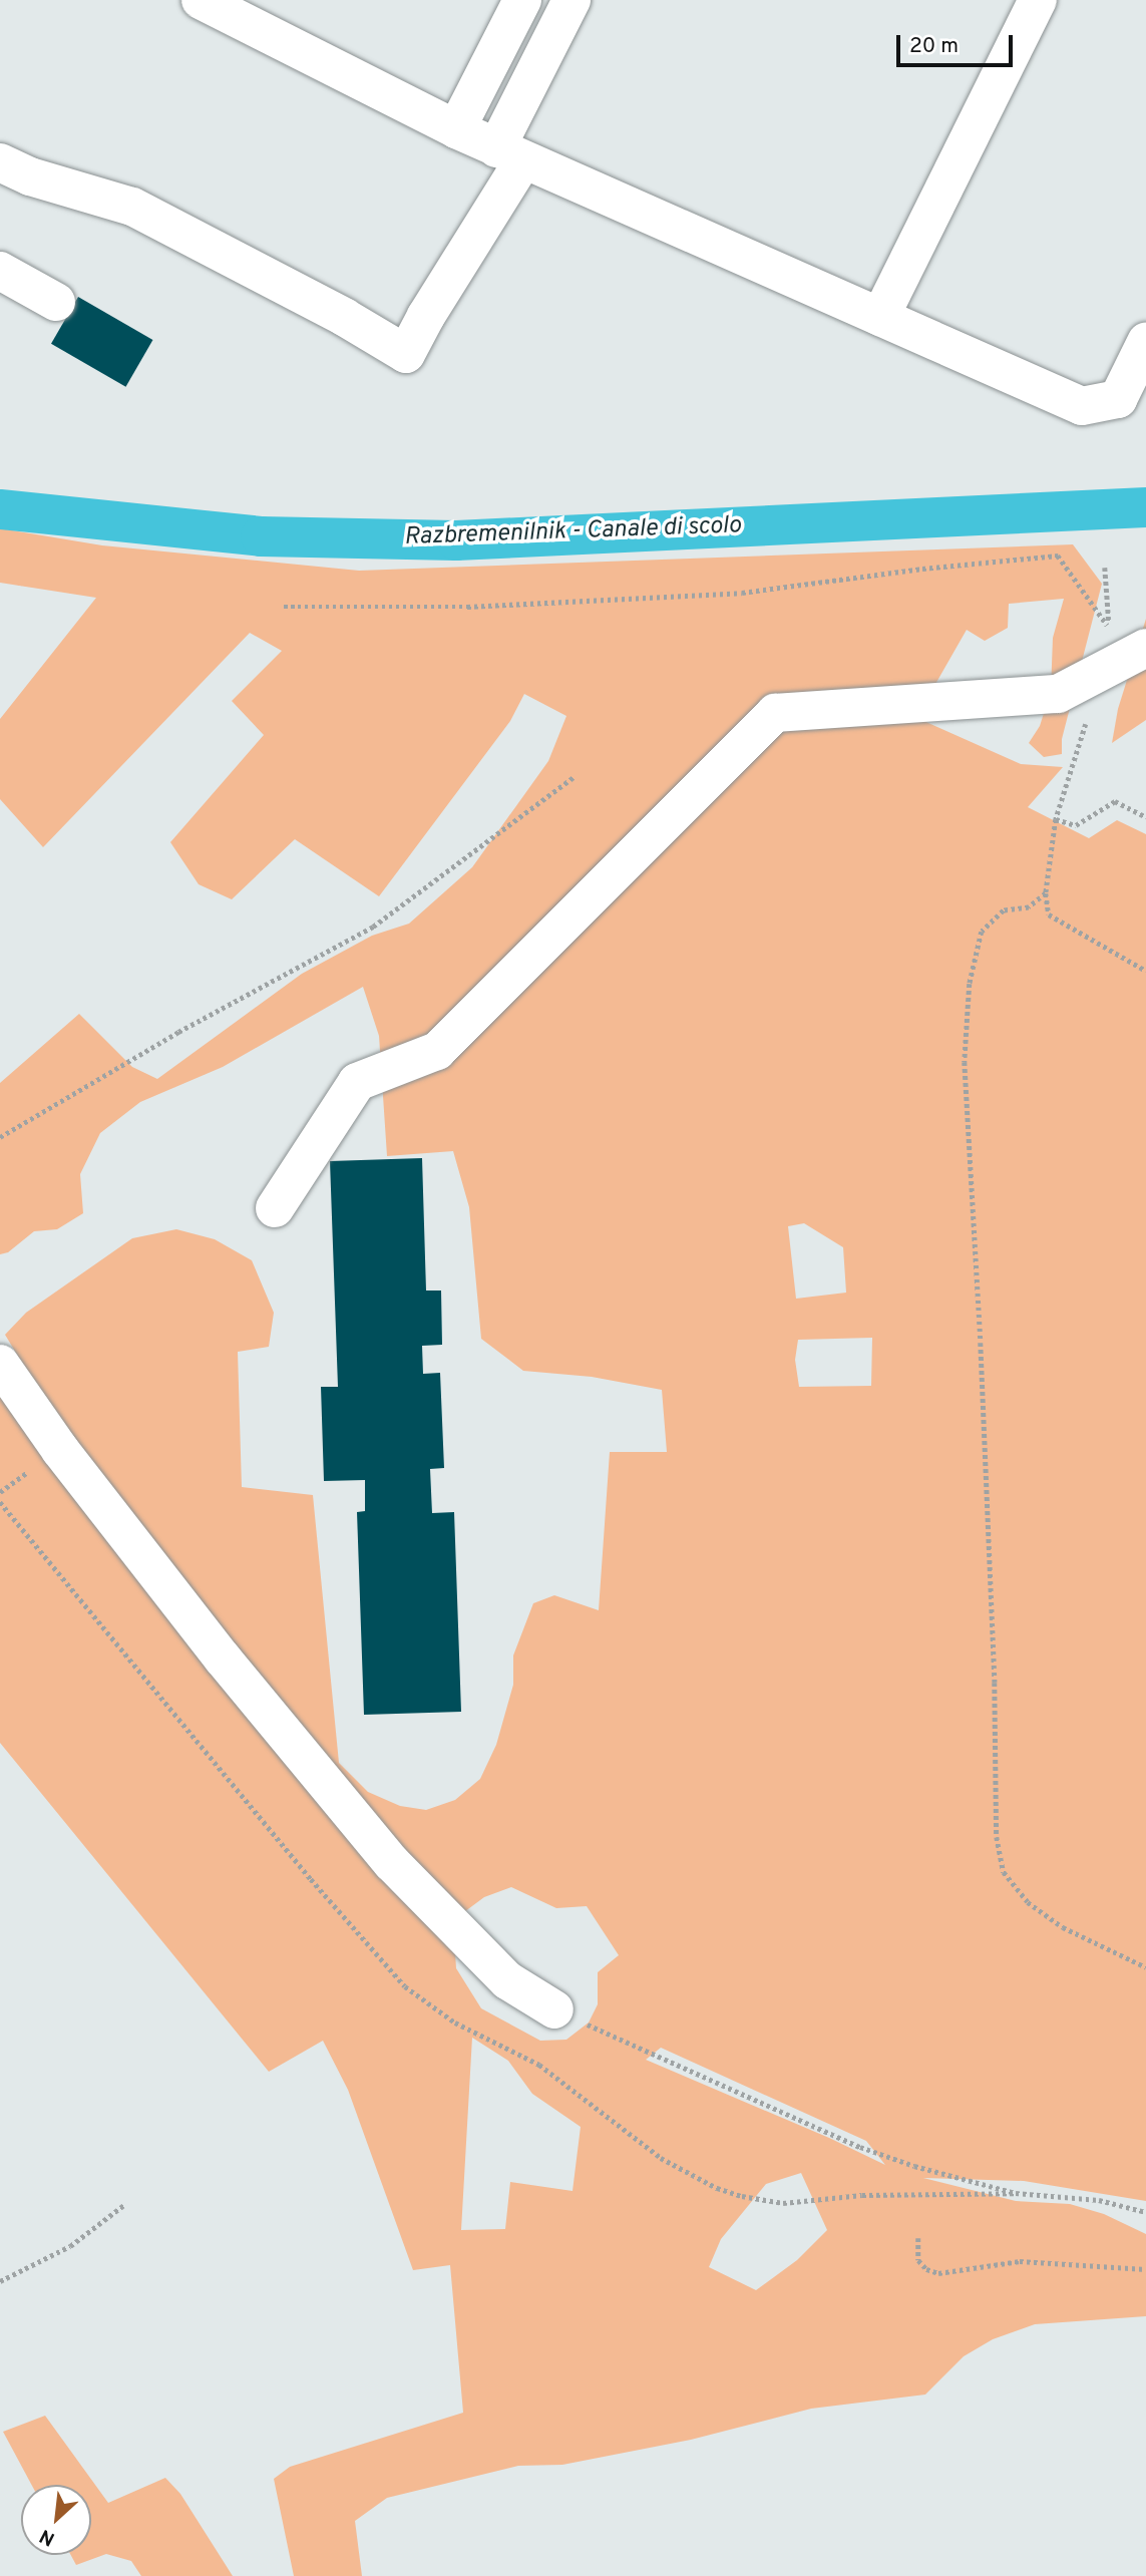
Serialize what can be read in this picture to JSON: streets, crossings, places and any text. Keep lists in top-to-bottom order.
{
  "water": ["Razbremenilnik - Canale di scolo"],
  "scale_bar": "20 m",
  "north": "bottom left"
}
